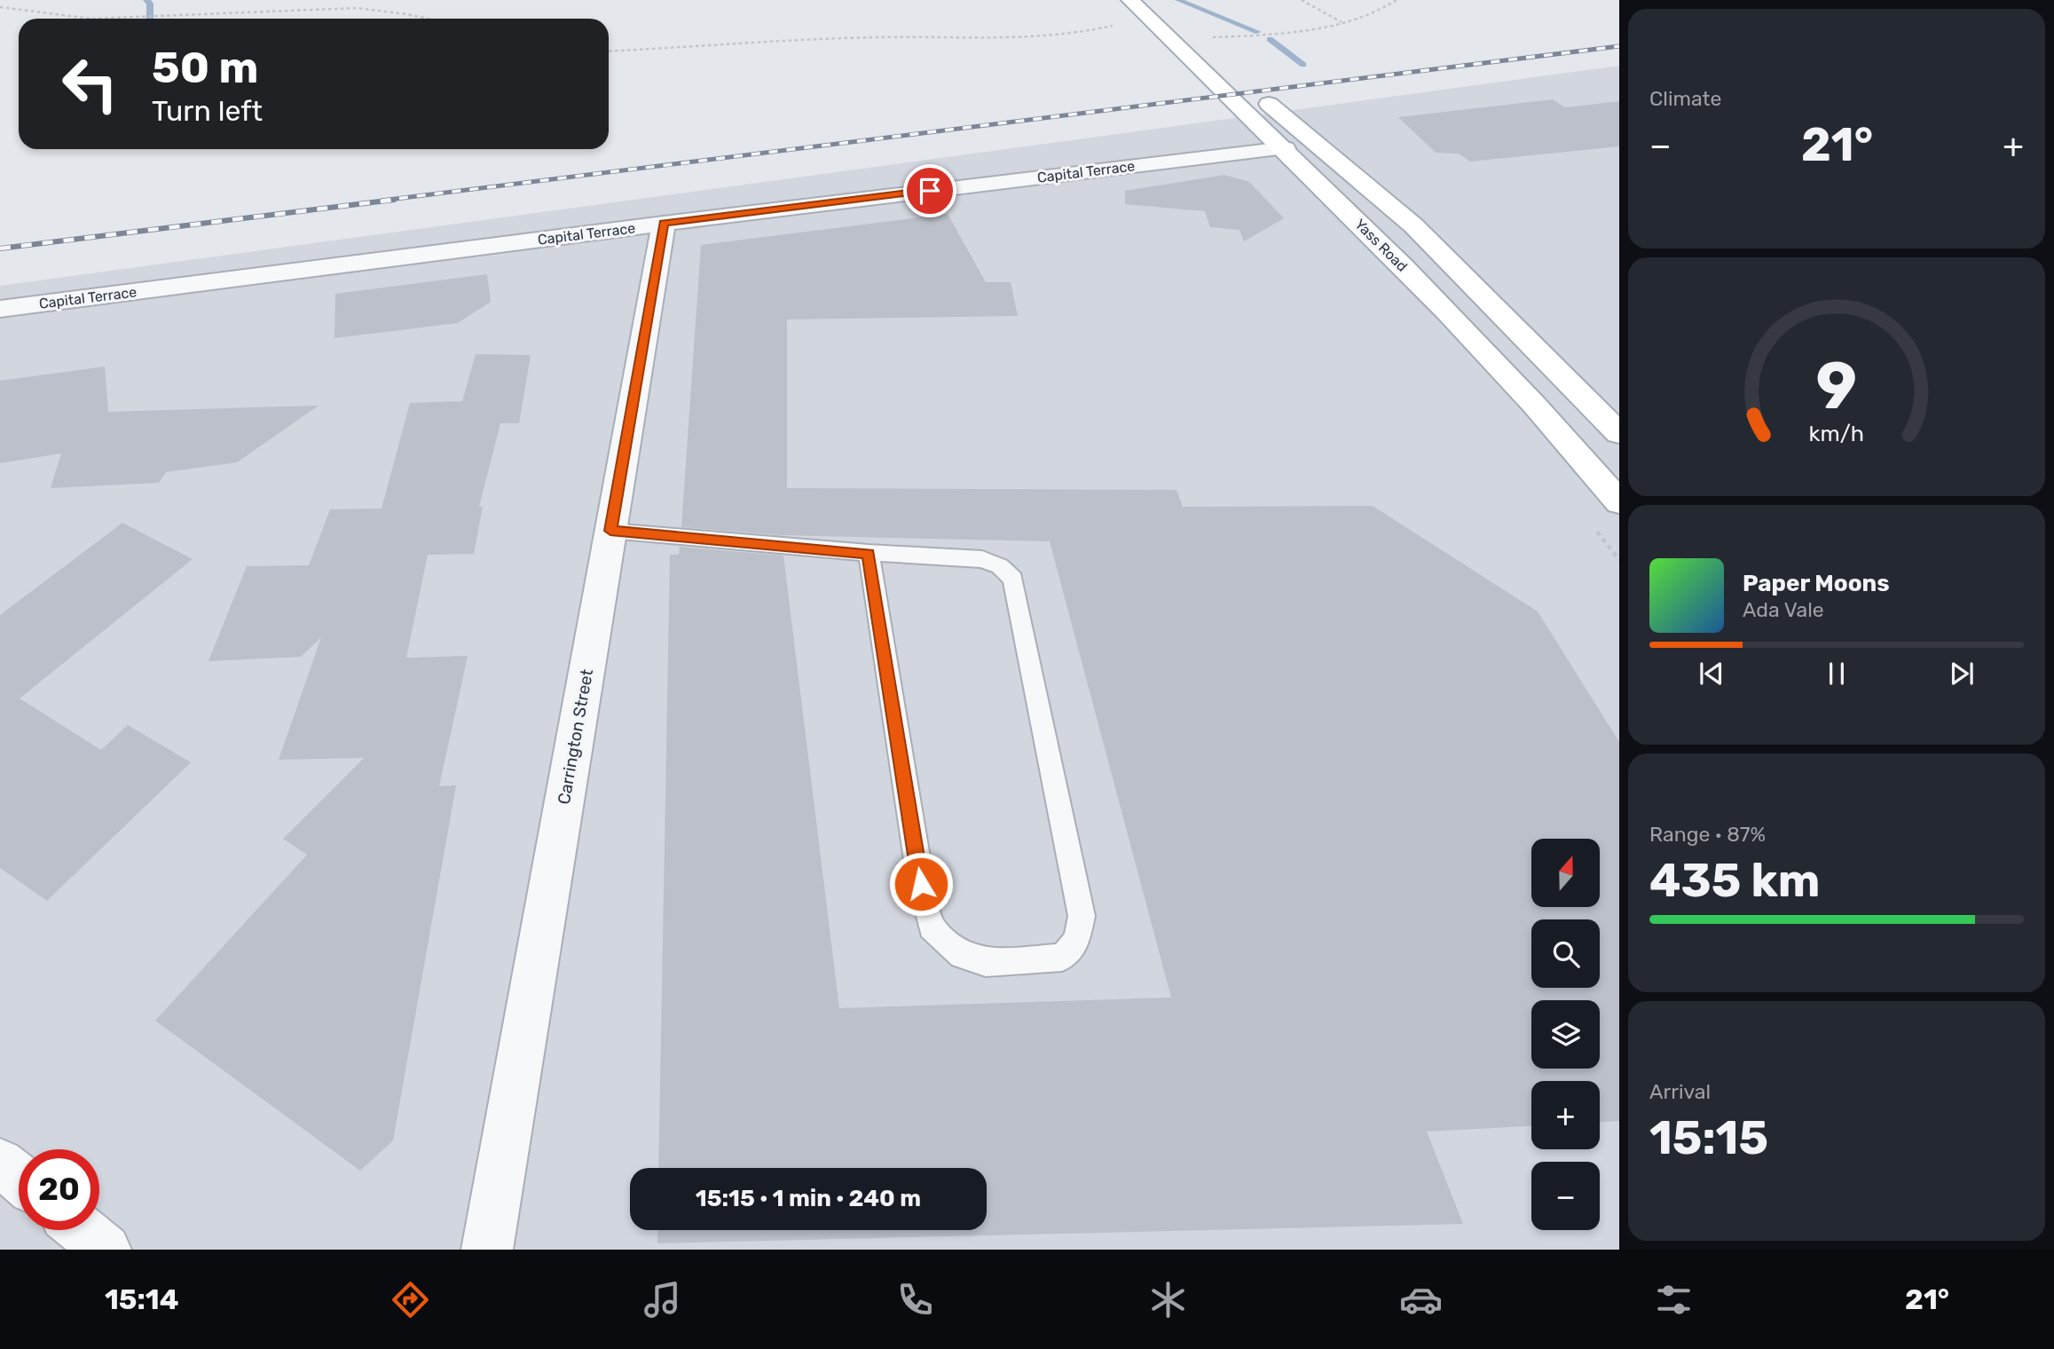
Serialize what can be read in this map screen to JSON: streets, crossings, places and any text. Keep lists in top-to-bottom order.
{
  "streets": {
    "main road": ["Yass Road"],
    "street": ["Capital Terrace", "Carrington Street"]
  },
  "crossings": [
    ["Capital Terrace", "Yass Road"],
    ["Capital Terrace", "Carrington Street"]
  ],
  "north": "top",
  "page": {
    "tile": [
      "Climate",
      ["Range · 87%", "435 km"],
      ["Arrival", "15:15"]
    ],
    "turn": ["50 m", "Turn left"],
    "heat": ["−", "21°", "+"],
    "song": ["Paper Moons", "Ada Vale"],
    "map_buttons": ["+", "−"],
    "limit": "20",
    "trip": "15:15 · 1 min · 240 m",
    "tabs": ["15:14", "21°"],
    "gauge": ["9", "km/h"]
  }
}
